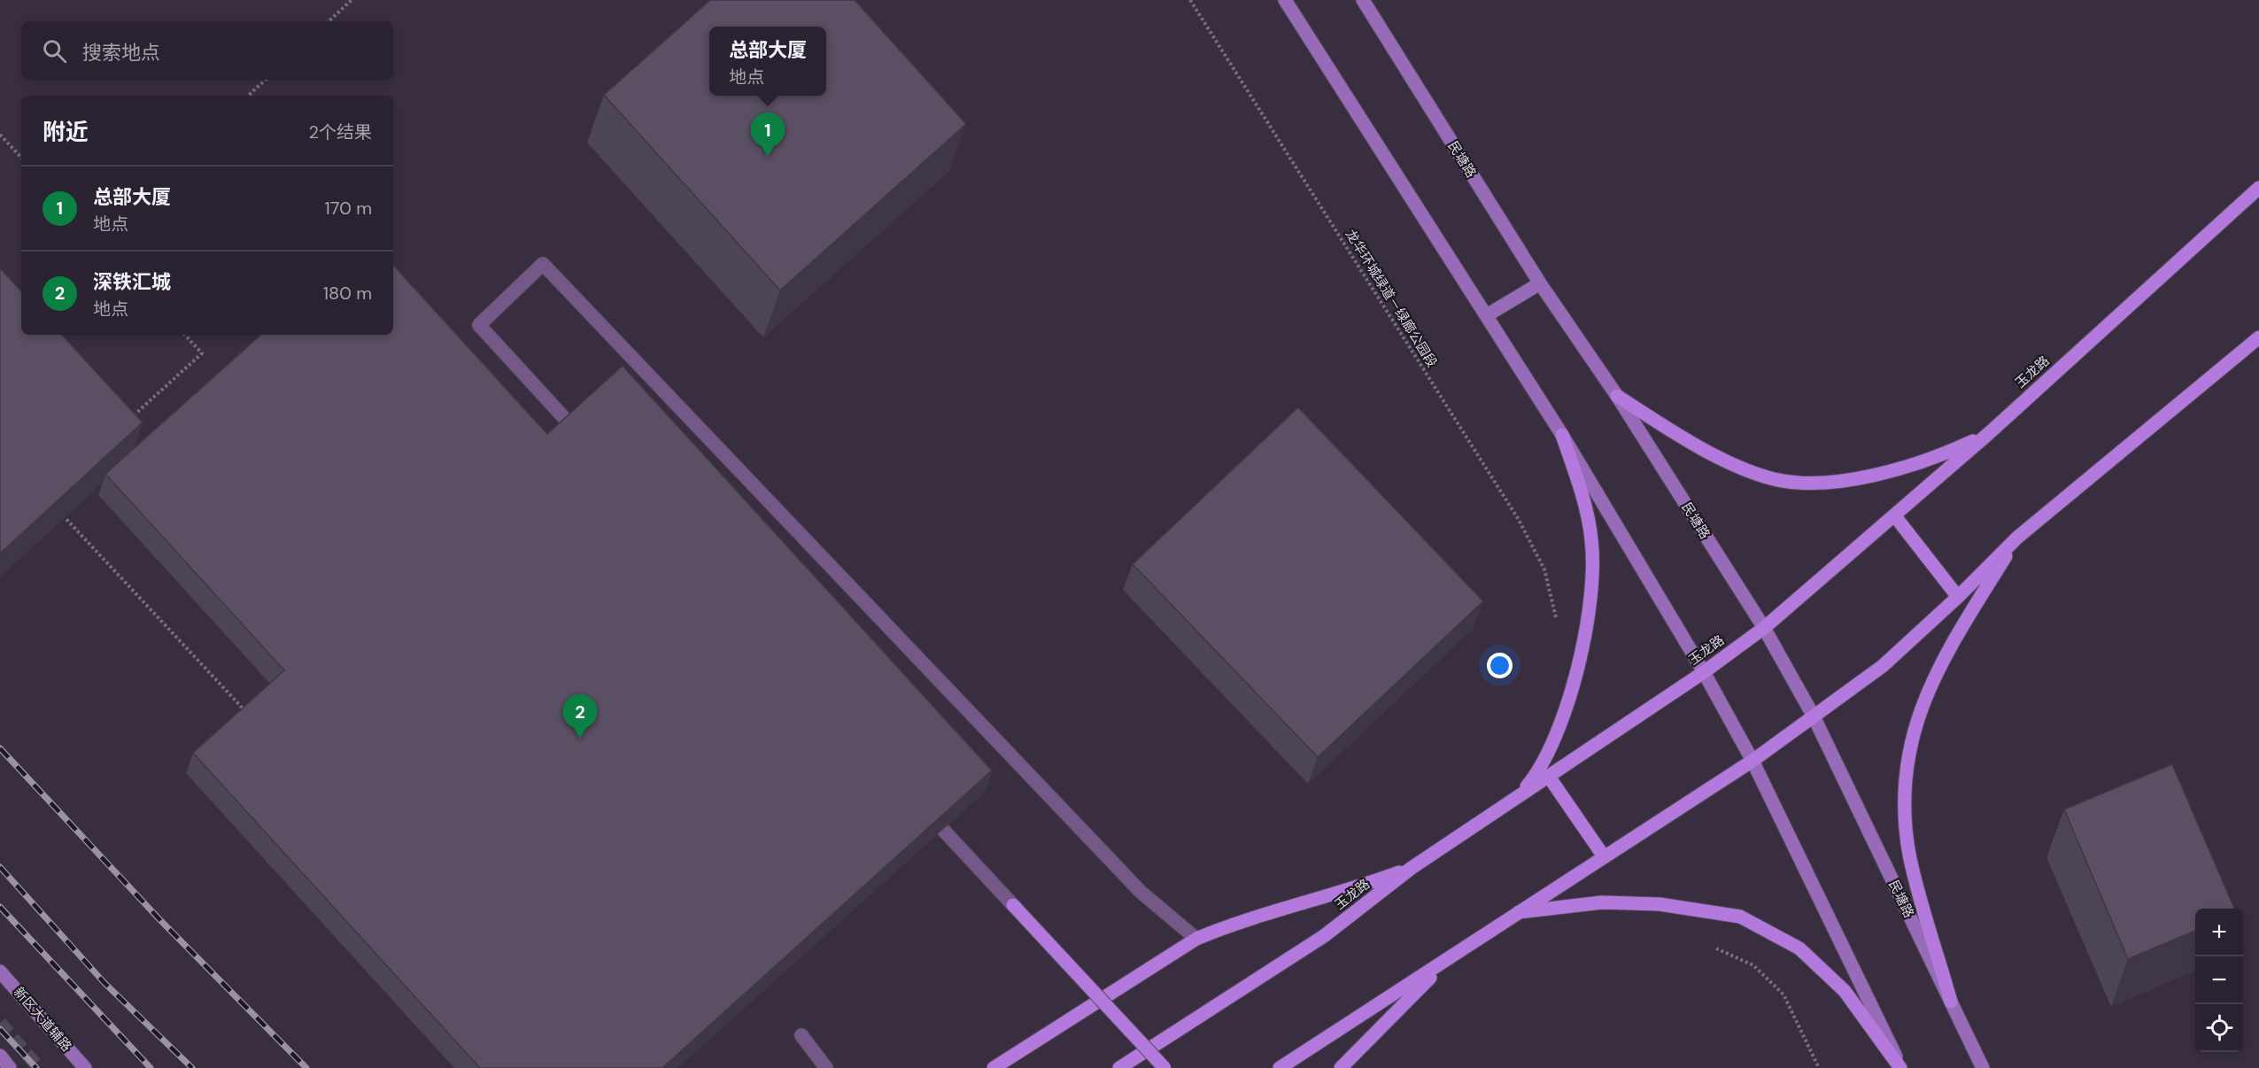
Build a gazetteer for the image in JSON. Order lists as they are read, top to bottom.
{
  "streets": {
    "main road": ["民塘路", "玉龙路", "新区大道辅路"],
    "path": ["龙华环城绿道－绿廊公园段"]
  },
  "crossings": [
    ["民塘路", "玉龙路"]
  ],
  "page": {
    "search": "搜索地点",
    "popup": ["总部大厦", "地点"],
    "heading": ["附近", "2个结果"],
    "pins": ["1", "2"],
    "list": [
      {
        "mark": "1",
        "name": "总部大厦",
        "note": "地点",
        "value": "170 m"
      },
      {
        "mark": "2",
        "name": "深铁汇城",
        "note": "地点",
        "value": "180 m"
      }
    ],
    "map_buttons": ["+", "−"]
  }
}
